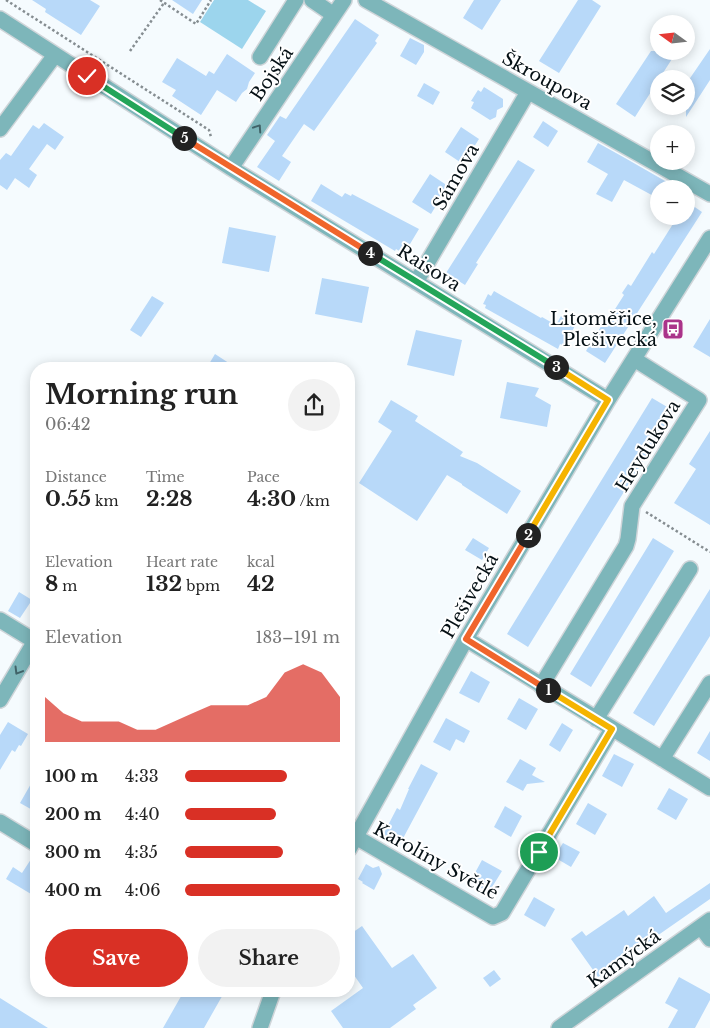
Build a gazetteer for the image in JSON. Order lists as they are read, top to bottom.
{
  "streets": {
    "street": [
      "Bojská",
      "Škroupova",
      "Sámova",
      "Raisova",
      "Heydukova",
      "Plešivecká",
      "Karolíny Světlé",
      "Kamýcká"
    ]
  },
  "crossings": [
    ["Bojská", "Raisova"],
    ["Škroupova", "Sámova"],
    ["Sámova", "Raisova"],
    ["Raisova", "Plešivecká"],
    ["Heydukova", "Plešivecká"]
  ],
  "places": {
    "bus stop": ["Litoměřice, Plešivecká"]
  },
  "north": "left",
  "page": {
    "map_buttons": ["+", "−"],
    "pins": [
      "5",
      "4",
      "3",
      "2",
      "1"
    ],
    "heading": ["Morning run", "06:42"],
    "stats": [
      ["Distance", "0.55 km"],
      ["Time", "2:28"],
      ["Pace", "4:30 /km"],
      ["Elevation", "8 m"],
      ["Heart rate", "132 bpm"],
      ["kcal", "42"]
    ],
    "chart": ["Elevation", "183–191 m"],
    "list": [
      {
        "name": "100 m",
        "note": "4:33"
      },
      {
        "name": "200 m",
        "note": "4:40"
      },
      {
        "name": "300 m",
        "note": "4:35"
      },
      {
        "name": "400 m",
        "note": "4:06"
      }
    ],
    "buttons": ["Save", "Share"]
  }
}
